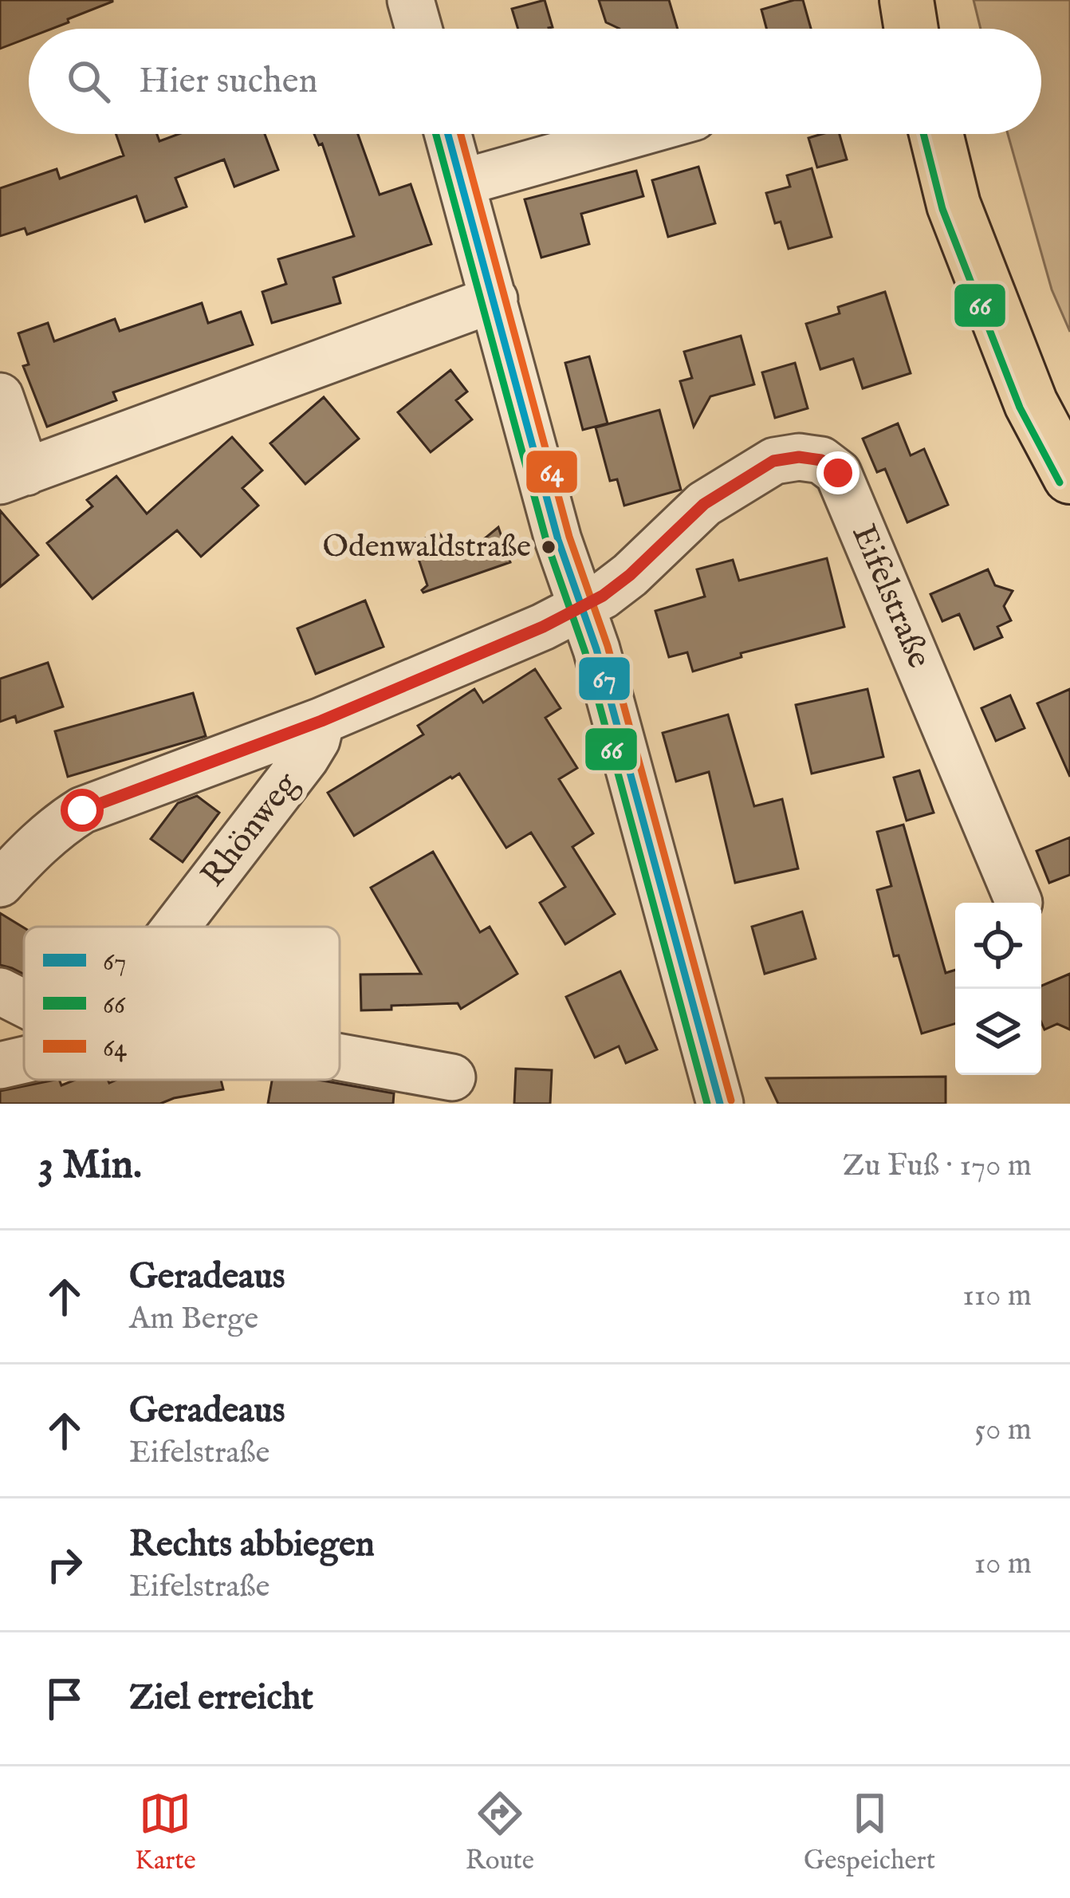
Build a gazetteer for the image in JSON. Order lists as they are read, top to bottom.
{
  "streets": {
    "street": ["Eifelstraße", "Rhönweg"]
  },
  "places": ["Odenwaldstraße"],
  "lines": ["transit line 67", "transit line 66", "transit line 64"],
  "legend": ["67", "66", "64"],
  "page": {
    "search": "Hier suchen",
    "heading": ["3 Min.", "Zu Fuß · 170 m"],
    "list": [
      ["Geradeaus", "Am Berge", "110 m"],
      ["Geradeaus", "Eifelstraße", "50 m"],
      ["Rechts abbiegen", "Eifelstraße", "10 m"],
      "Ziel erreicht"
    ],
    "nav": ["Karte", "Route", "Gespeichert"]
  }
}
